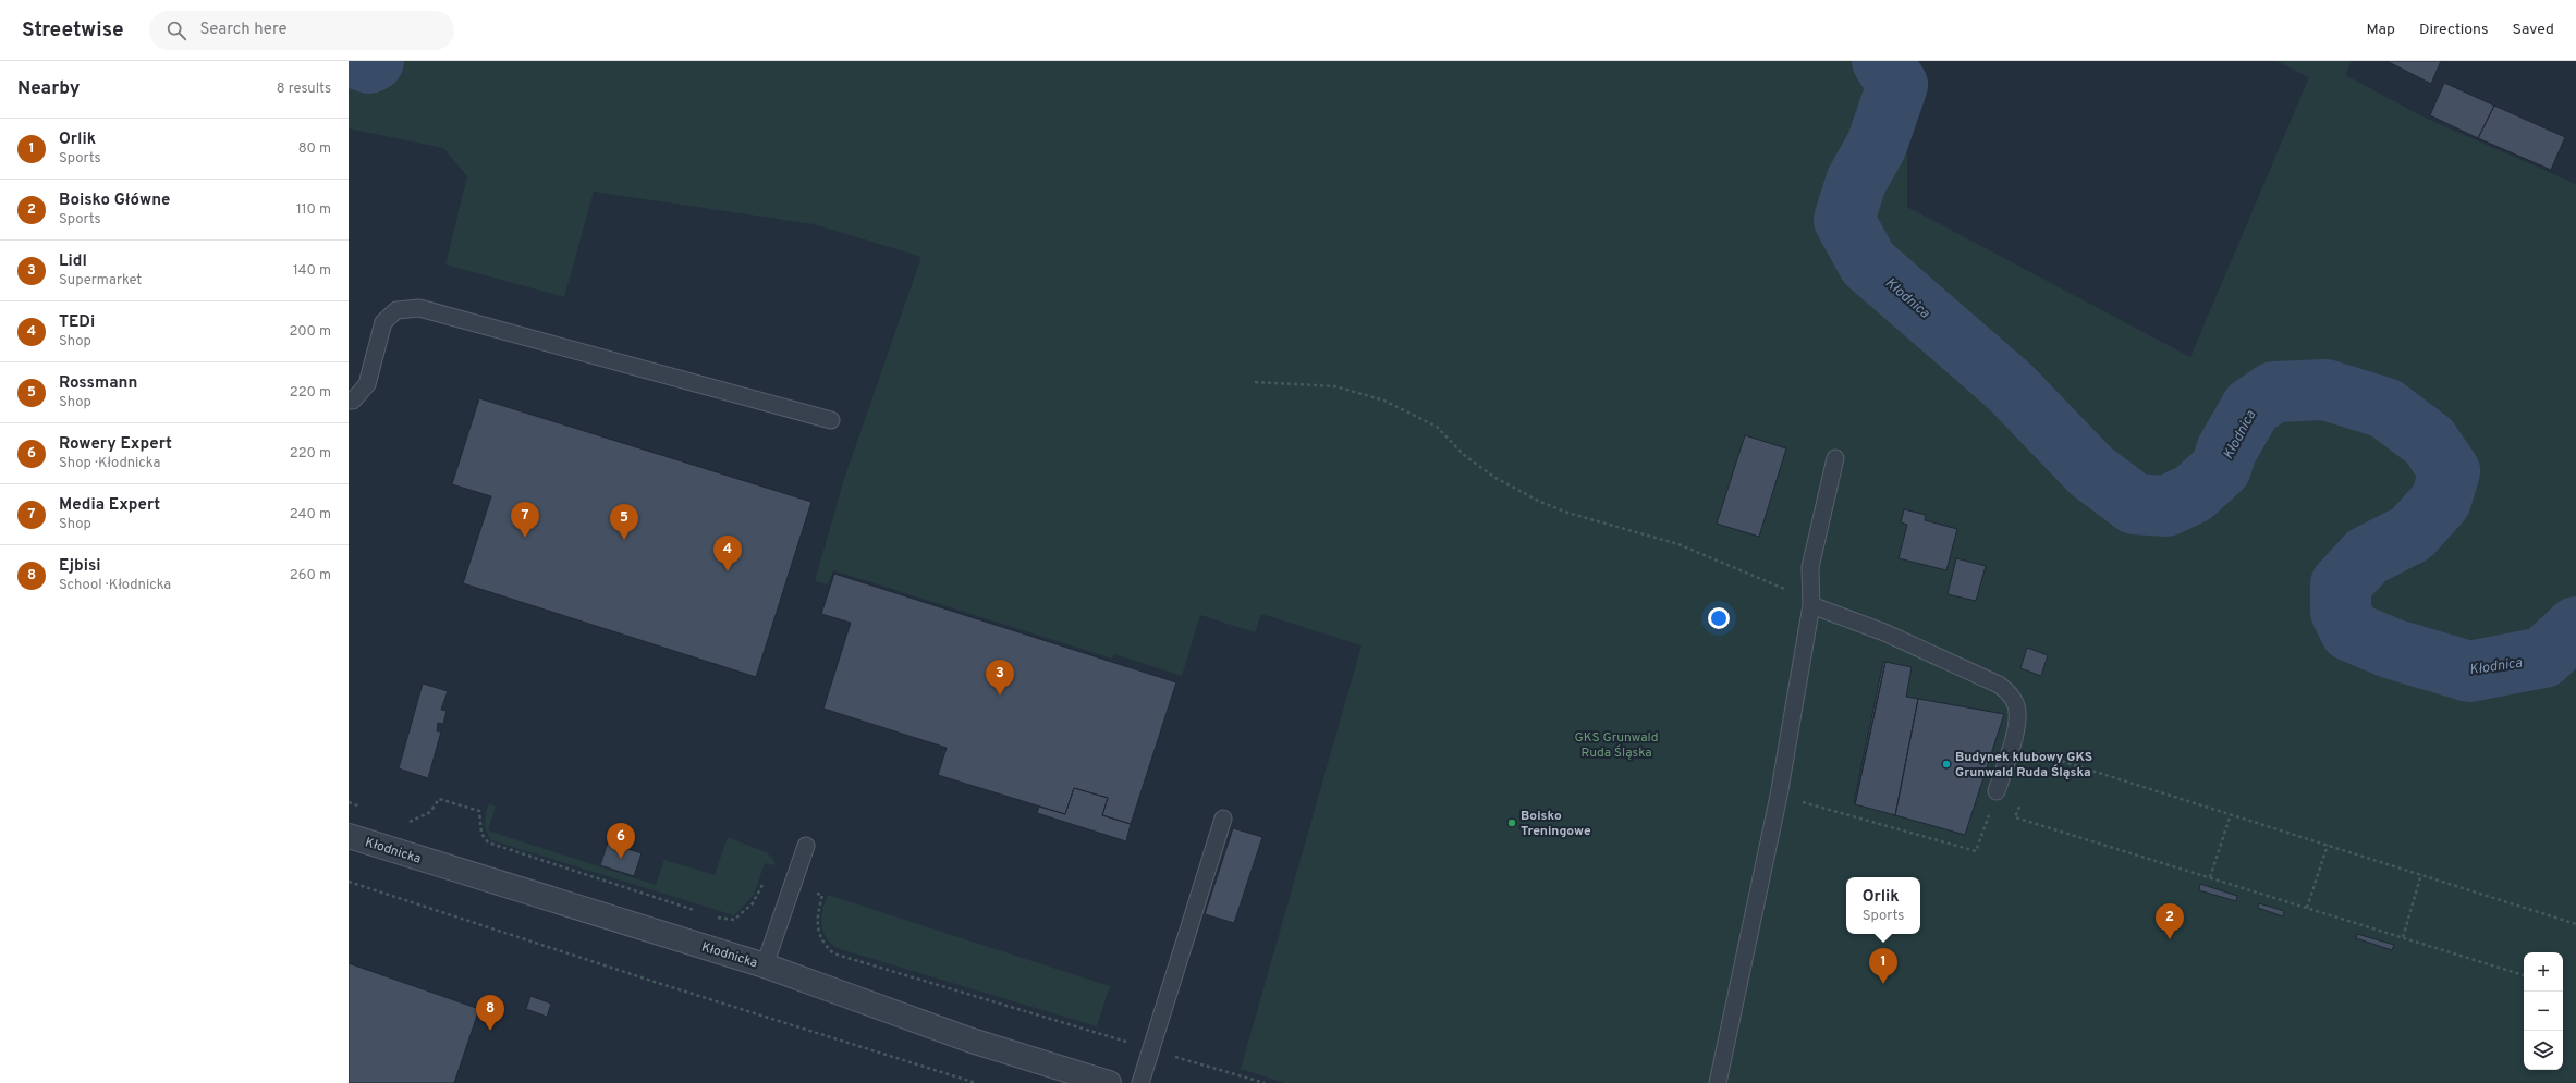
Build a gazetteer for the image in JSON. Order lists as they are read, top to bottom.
{
  "streets": {
    "street": ["Kłodnicka"]
  },
  "water": ["Kłodnica"],
  "parks": ["GKS Grunwald Ruda Śląska"],
  "places": ["Budynek klubowy GKS Grunwald Ruda Śląska", "Boisko Treningowe"],
  "page": {
    "header": "Streetwise",
    "search": "Search here",
    "nav": ["Map", "Directions", "Saved"],
    "heading": ["Nearby", "8 results"],
    "list": [
      {
        "mark": "1",
        "name": "Orlik",
        "note": "Sports",
        "value": "80 m"
      },
      {
        "mark": "2",
        "name": "Boisko Główne",
        "note": "Sports",
        "value": "110 m"
      },
      {
        "mark": "3",
        "name": "Lidl",
        "note": "Supermarket",
        "value": "140 m"
      },
      {
        "mark": "4",
        "name": "TEDi",
        "note": "Shop",
        "value": "200 m"
      },
      {
        "mark": "5",
        "name": "Rossmann",
        "note": "Shop",
        "value": "220 m"
      },
      {
        "mark": "6",
        "name": "Rowery Expert",
        "note": "Shop · Kłodnicka",
        "value": "220 m"
      },
      {
        "mark": "7",
        "name": "Media Expert",
        "note": "Shop",
        "value": "240 m"
      },
      {
        "mark": "8",
        "name": "Ejbisi",
        "note": "School · Kłodnicka",
        "value": "260 m"
      }
    ],
    "pins": [
      "7",
      "5",
      "4",
      "3",
      "6",
      "2",
      "1",
      "8"
    ],
    "popup": ["Orlik", "Sports"],
    "map_buttons": ["+", "−"]
  }
}
